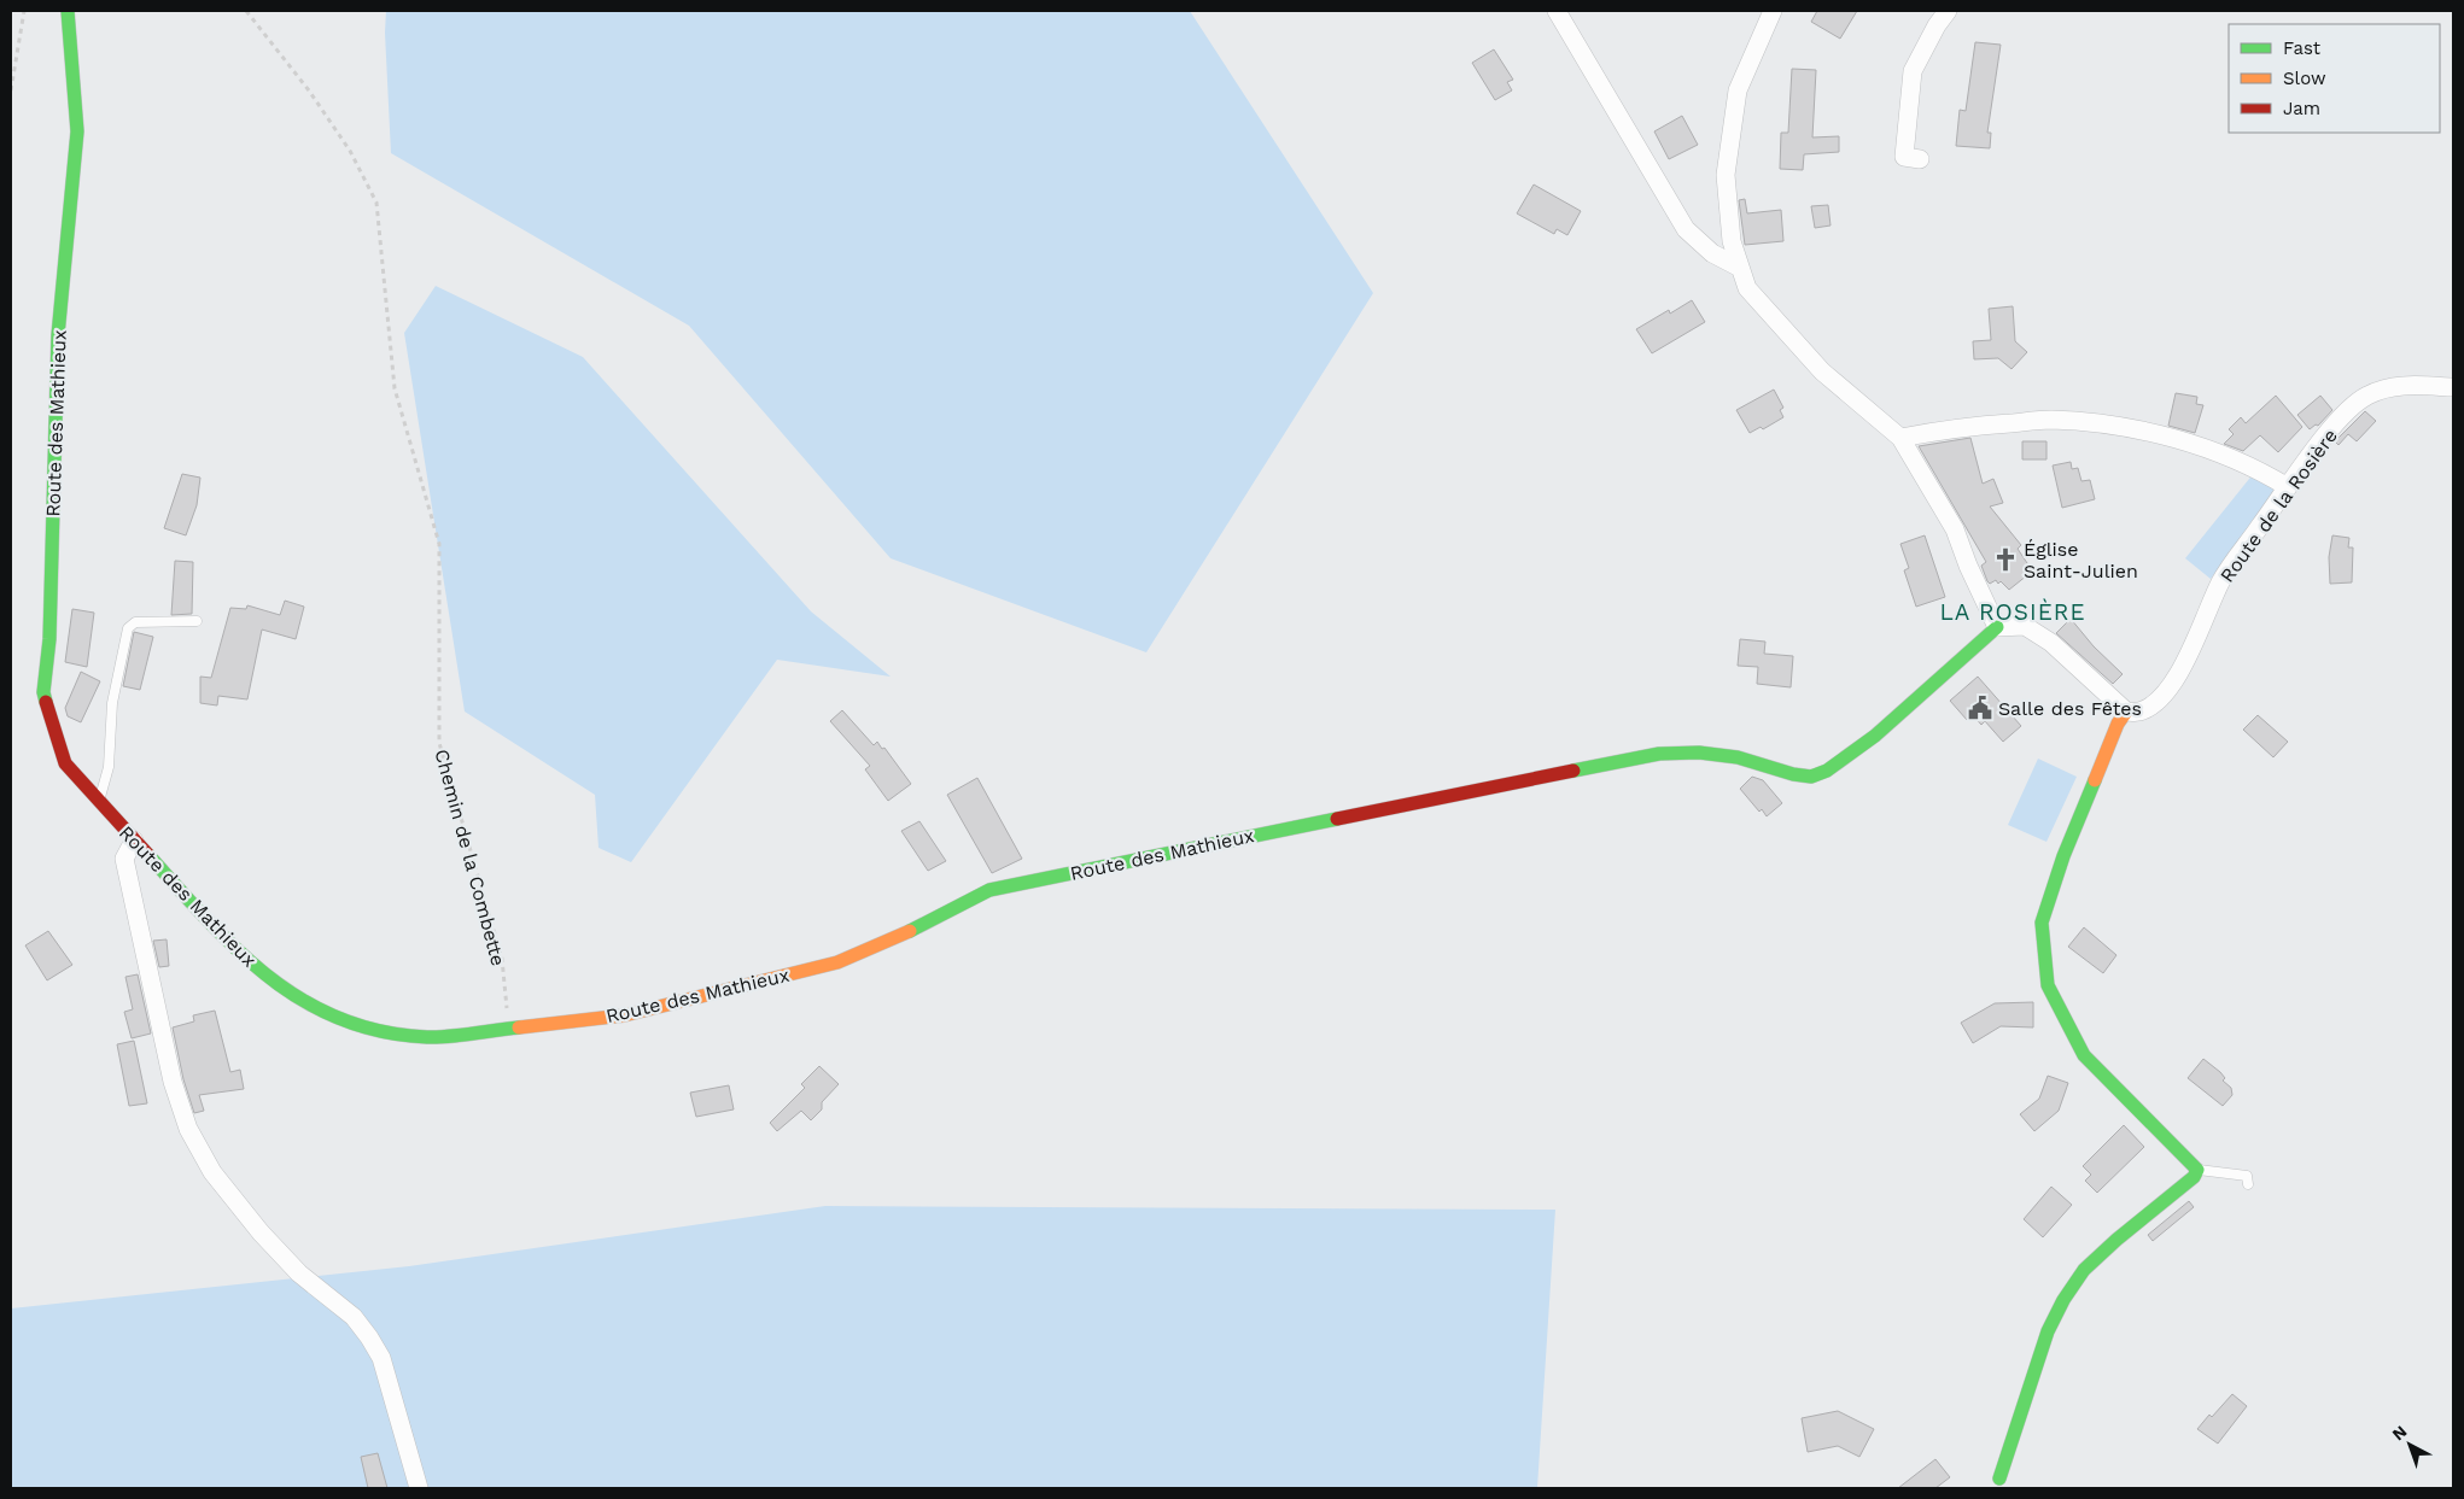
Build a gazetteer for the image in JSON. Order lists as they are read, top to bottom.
{
  "streets": {
    "street": ["Route des Mathieux", "Route de la Rosière"],
    "path": ["Chemin de la Combette"]
  },
  "crossings": [
    ["Route des Mathieux", "Chemin de la Combette"]
  ],
  "districts": ["LA ROSIÈRE"],
  "places": {
    "church": ["Église Saint-Julien"],
    "public building": ["Salle des Fêtes"]
  },
  "legend": ["Fast", "Slow", "Jam"],
  "north": "top left"
}
